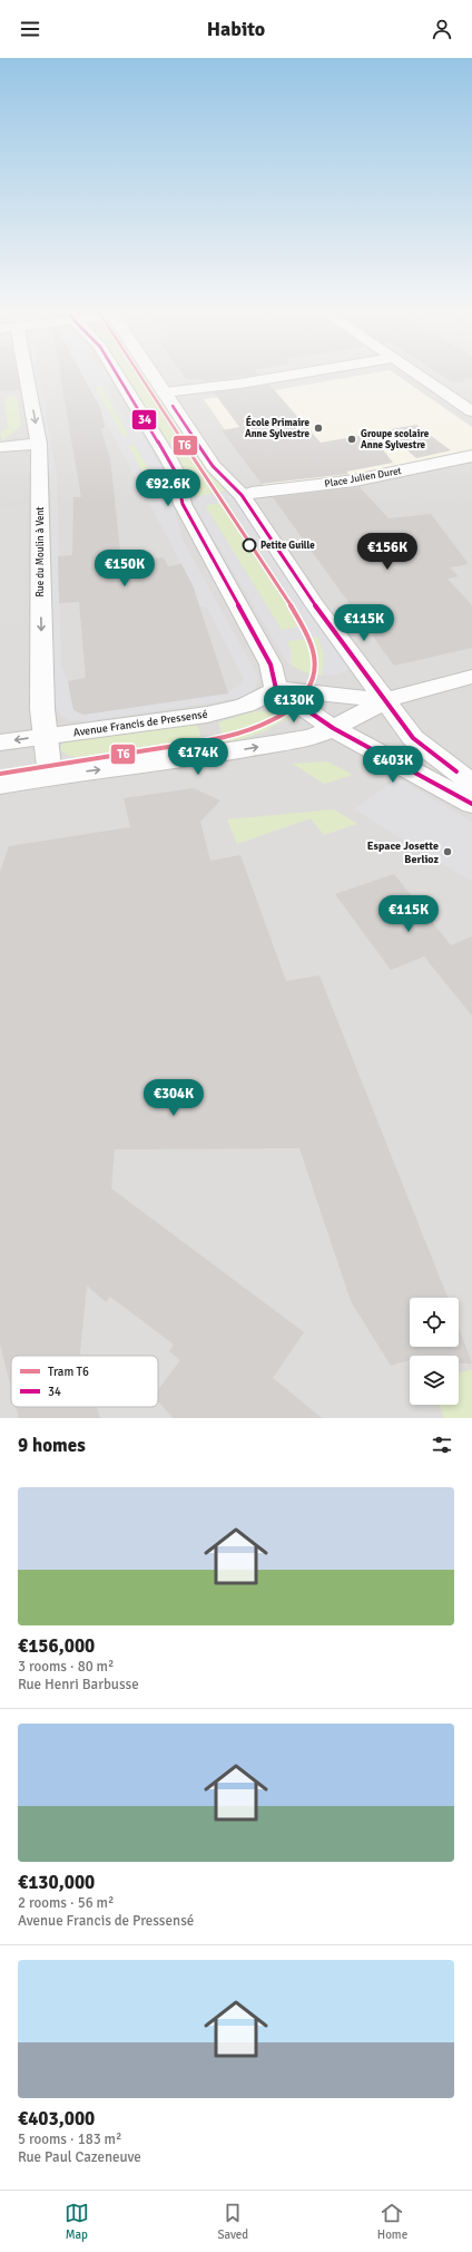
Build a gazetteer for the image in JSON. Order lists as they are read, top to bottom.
{
  "streets": {
    "street": ["Place Julien Duret", "Rue du Moulin à Vent", "Avenue Francis de Pressensé"]
  },
  "crossings": [
    ["Rue du Moulin à Vent", "Avenue Francis de Pressensé"]
  ],
  "places": [
    "École Primaire Anne Sylvestre",
    "Groupe scolaire Anne Sylvestre",
    "Petite Guille",
    "Espace Josette Berlioz"
  ],
  "lines": ["tram line T6", "transit line 34"],
  "legend": ["Tram T6", "34"],
  "page": {
    "header": "Habito",
    "price": [
      "€92.6K",
      "€156K",
      "€150K",
      "€115K",
      "€130K",
      "€174K",
      "€403K",
      "€115K",
      "€304K"
    ],
    "heading": "9 homes",
    "list": [
      {
        "name": "€156,000",
        "note": "3 rooms · 80 m² · Rue Henri Barbusse"
      },
      {
        "name": "€130,000",
        "note": "2 rooms · 56 m² · Avenue Francis de Pressensé"
      },
      {
        "name": "€403,000",
        "note": "5 rooms · 183 m² · Rue Paul Cazeneuve"
      }
    ],
    "tabs": ["Map", "Saved", "Home"]
  }
}
